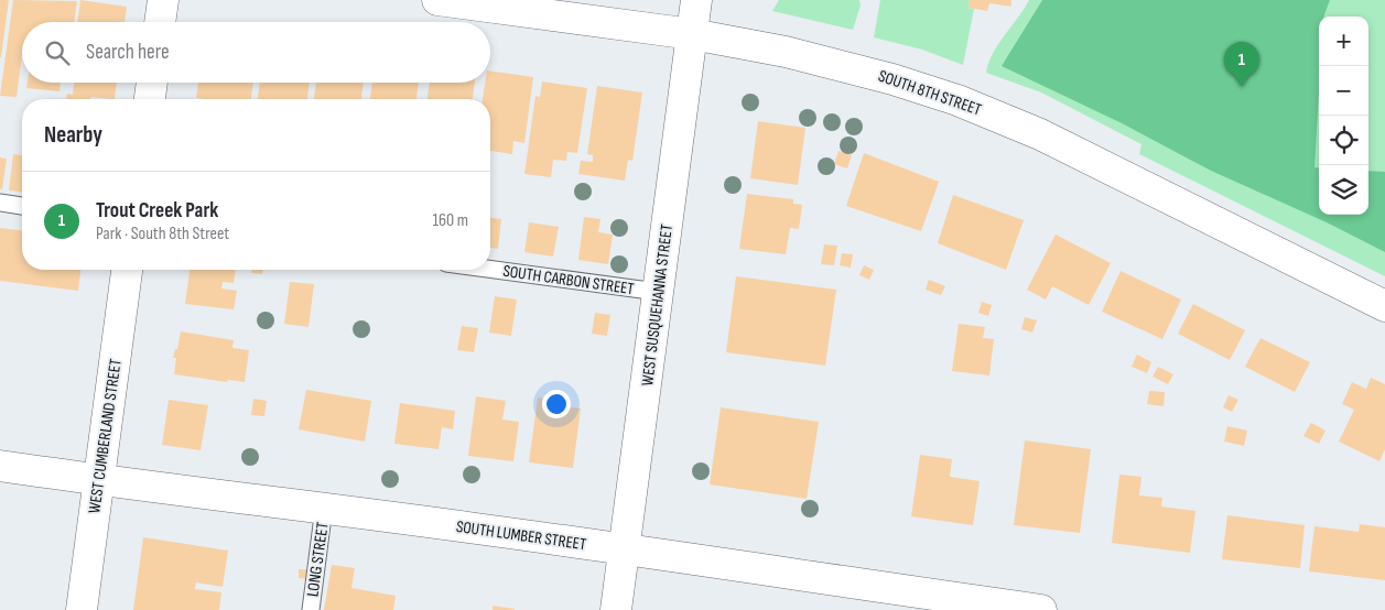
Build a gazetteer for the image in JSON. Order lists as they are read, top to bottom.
{
  "streets": {
    "street": [
      "SOUTH 8TH STREET",
      "WEST SUSQUEHANNA STREET",
      "WEST CUMBERLAND STREET",
      "SOUTH LUMBER STREET"
    ],
    "lane": ["SOUTH CARBON STREET", "LONG STREET"]
  },
  "crossings": [
    ["SOUTH 8TH STREET", "WEST SUSQUEHANNA STREET"],
    ["SOUTH CARBON STREET", "WEST SUSQUEHANNA STREET"],
    ["WEST SUSQUEHANNA STREET", "SOUTH LUMBER STREET"],
    ["WEST CUMBERLAND STREET", "SOUTH LUMBER STREET"],
    ["SOUTH LUMBER STREET", "LONG STREET"]
  ],
  "page": {
    "map_buttons": ["+", "−"],
    "search": "Search here",
    "pins": "1",
    "heading": "Nearby",
    "list": [
      {
        "mark": "1",
        "name": "Trout Creek Park",
        "note": "Park · South 8th Street",
        "value": "160 m"
      }
    ]
  }
}
